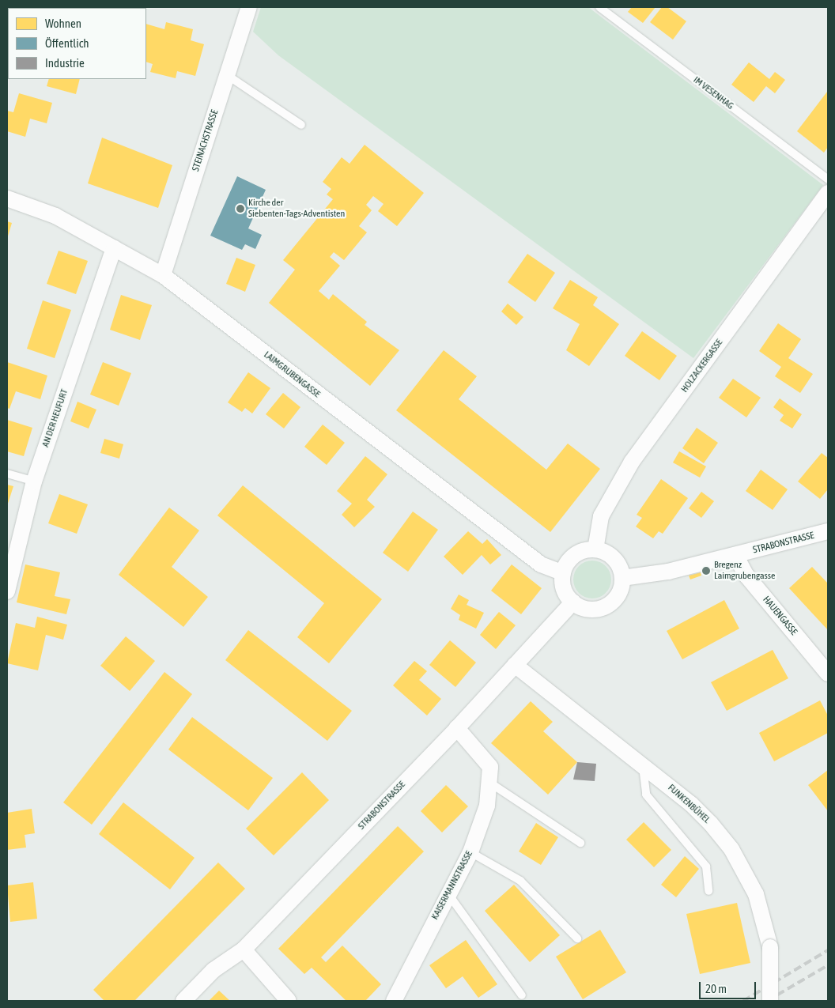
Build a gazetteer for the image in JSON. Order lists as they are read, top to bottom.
{
  "streets": {
    "street": [
      "STEINACHSTRASSE",
      "HOLZACKERGASSE",
      "LAIMGRUBENGASSE",
      "AN DER HEUFURT",
      "STRABONSTRASSE",
      "HAUENGASSE",
      "FUNKENBÜHEL",
      "KAISERMANNSTRASSE"
    ],
    "lane": ["IM VESENHAG"]
  },
  "crossings": [
    ["STEINACHSTRASSE", "LAIMGRUBENGASSE"],
    ["HOLZACKERGASSE", "LAIMGRUBENGASSE"],
    ["HOLZACKERGASSE", "STRABONSTRASSE"],
    ["LAIMGRUBENGASSE", "AN DER HEUFURT"],
    ["LAIMGRUBENGASSE", "STRABONSTRASSE"],
    ["STRABONSTRASSE", "HAUENGASSE"],
    ["STRABONSTRASSE", "FUNKENBÜHEL"],
    ["STRABONSTRASSE", "KAISERMANNSTRASSE"]
  ],
  "places": ["Kirche der Siebenten-Tags-Adventisten", "Bregenz Laimgrubengasse"],
  "legend": ["Wohnen", "Öffentlich", "Industrie"],
  "scale_bar": "20 m"
}
